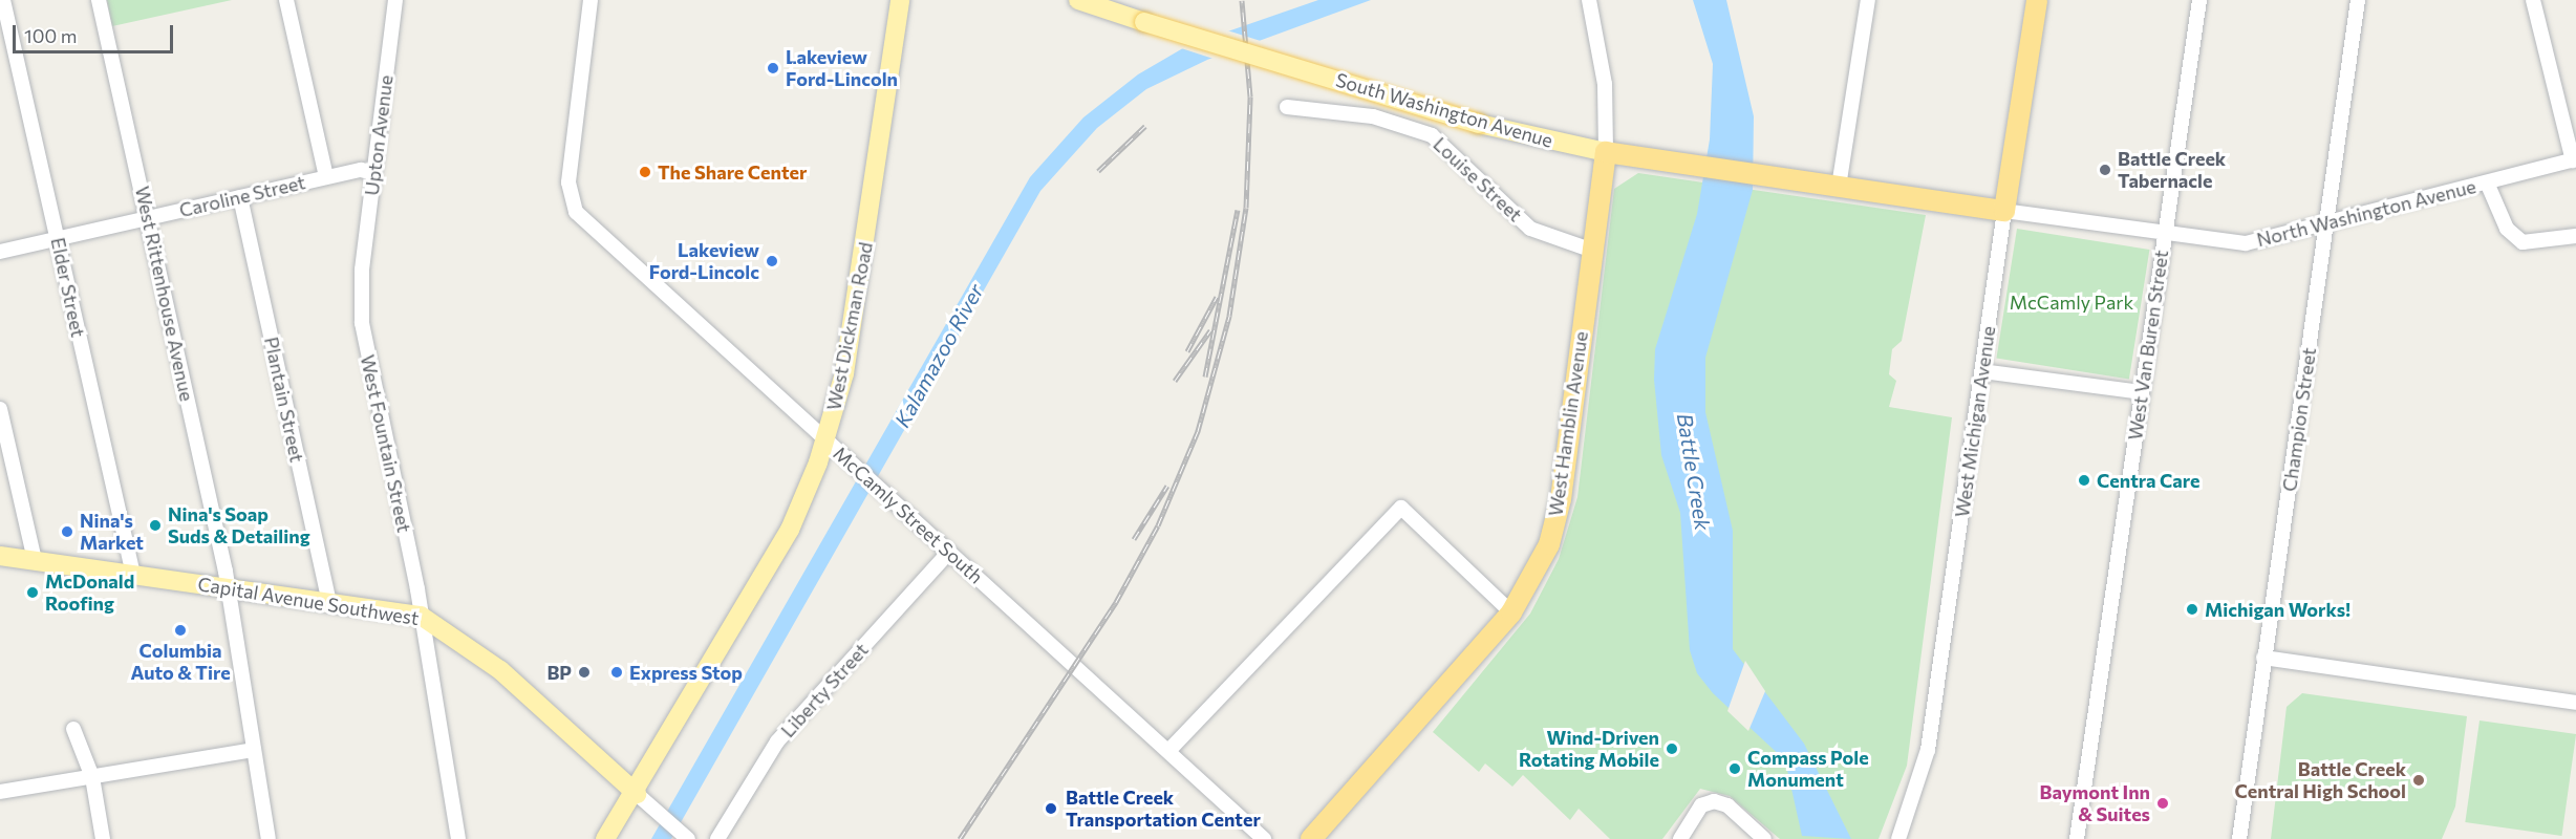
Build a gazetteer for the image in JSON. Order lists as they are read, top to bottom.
{
  "streets": {
    "highway": ["South Washington Avenue", "West Michigan Avenue", "West Hamblin Avenue"],
    "main road": ["West Dickman Road", "Capital Avenue Southwest"],
    "street": [
      "Upton Avenue",
      "Louise Street",
      "Caroline Street",
      "North Washington Avenue",
      "Elder Street",
      "West Rittenhouse Avenue",
      "West Van Buren Street",
      "Plantain Street",
      "Champion Street",
      "West Fountain Street",
      "McCamly Street South",
      "Liberty Street"
    ]
  },
  "crossings": [
    ["South Washington Avenue", "North Washington Avenue"],
    ["South Washington Avenue", "West Michigan Avenue"],
    ["South Washington Avenue", "West Hamblin Avenue"],
    ["Upton Avenue", "Caroline Street"],
    ["Upton Avenue", "West Fountain Street"],
    ["Louise Street", "West Hamblin Avenue"],
    ["Caroline Street", "Elder Street"],
    ["Caroline Street", "West Rittenhouse Avenue"],
    ["Caroline Street", "Plantain Street"],
    ["North Washington Avenue", "West Van Buren Street"],
    ["North Washington Avenue", "Champion Street"],
    ["North Washington Avenue", "West Michigan Avenue"],
    ["Elder Street", "Capital Avenue Southwest"],
    ["West Rittenhouse Avenue", "Capital Avenue Southwest"],
    ["West Dickman Road", "McCamly Street South"],
    ["West Dickman Road", "Capital Avenue Southwest"],
    ["Plantain Street", "Capital Avenue Southwest"],
    ["West Fountain Street", "Capital Avenue Southwest"],
    ["McCamly Street South", "Liberty Street"]
  ],
  "water": ["Kalamazoo River", "Battle Creek"],
  "parks": ["McCamly Park"],
  "places": [
    "Lakeview Ford-Lincoln",
    "Battle Creek Tabernacle",
    "The Share Center",
    "Lakeview Ford-Lincolc",
    "Centra Care",
    "Nina's Soap Suds & Detailing",
    "Nina's Market",
    "McDonald Roofing",
    "Michigan Works!",
    "Columbia Auto & Tire",
    "BP",
    "Express Stop",
    "Wind-Driven Rotating Mobile",
    "Compass Pole Monument",
    "Battle Creek Central High School",
    "Baymont Inn & Suites",
    "Battle Creek Transportation Center"
  ],
  "scale_bar": "100 m"
}
